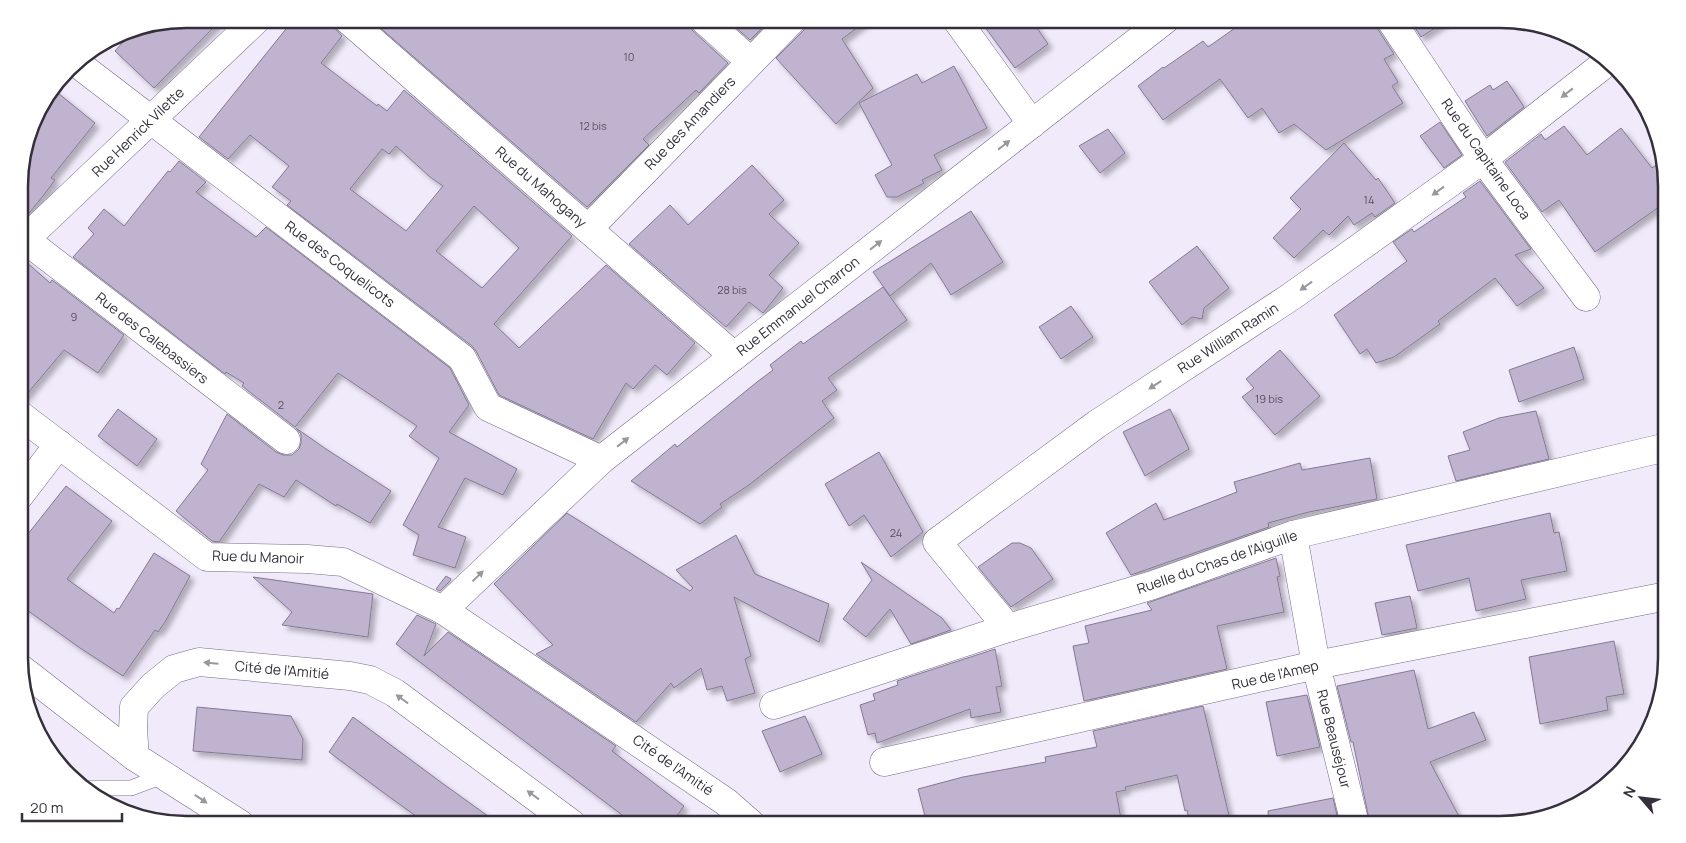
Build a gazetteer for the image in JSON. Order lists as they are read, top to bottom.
{
  "streets": {
    "street": [
      "Rue des Amandiers",
      "Rue Henrick Vilette",
      "Rue du Capitaine Loca",
      "Rue du Mahogany",
      "Rue des Coquelicots",
      "Rue Emmanuel Charron",
      "Rue des Calebassiers",
      "Rue William Ramin",
      "Rue du Manoir",
      "Ruelle du Chas de l'Aiguille",
      "Cité de l’Amitié",
      "Rue de l'Amep",
      "Rue Beauséjour"
    ]
  },
  "crossings": [
    ["Rue des Amandiers", "Rue du Mahogany"],
    ["Rue Henrick Vilette", "Rue des Coquelicots"],
    ["Rue du Capitaine Loca", "Rue William Ramin"],
    ["Rue du Mahogany", "Rue Emmanuel Charron"],
    ["Rue des Coquelicots", "Rue Emmanuel Charron"],
    ["Rue Emmanuel Charron", "Rue du Manoir"],
    ["Rue Emmanuel Charron", "Cité de l’Amitié"],
    ["Rue William Ramin", "Ruelle du Chas de l'Aiguille"],
    ["Rue du Manoir", "Cité de l’Amitié"],
    ["Ruelle du Chas de l'Aiguille", "Rue Beauséjour"],
    ["Rue de l'Amep", "Rue Beauséjour"]
  ],
  "one_way": ["Rue Emmanuel Charron", "Rue William Ramin"],
  "house_numbers": [
    "10",
    "12 bis",
    "14",
    "28 bis",
    "9",
    "19 bis",
    "2",
    "24"
  ],
  "scale_bar": "20 m",
  "north": "top left"
}
